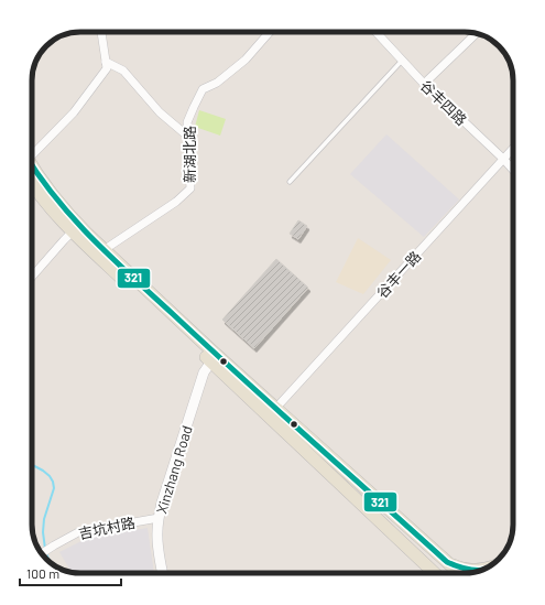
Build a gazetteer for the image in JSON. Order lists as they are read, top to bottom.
{
  "streets": {
    "street": [
      "谷丰四路",
      "新湖北路",
      "谷丰一路",
      "Xinzhang Road",
      "吉坑村路"
    ]
  },
  "crossings": [
    ["谷丰四路", "谷丰一路"],
    ["Xinzhang Road", "吉坑村路"]
  ],
  "lines": ["transit line 321"],
  "scale_bar": "100 m"
}
